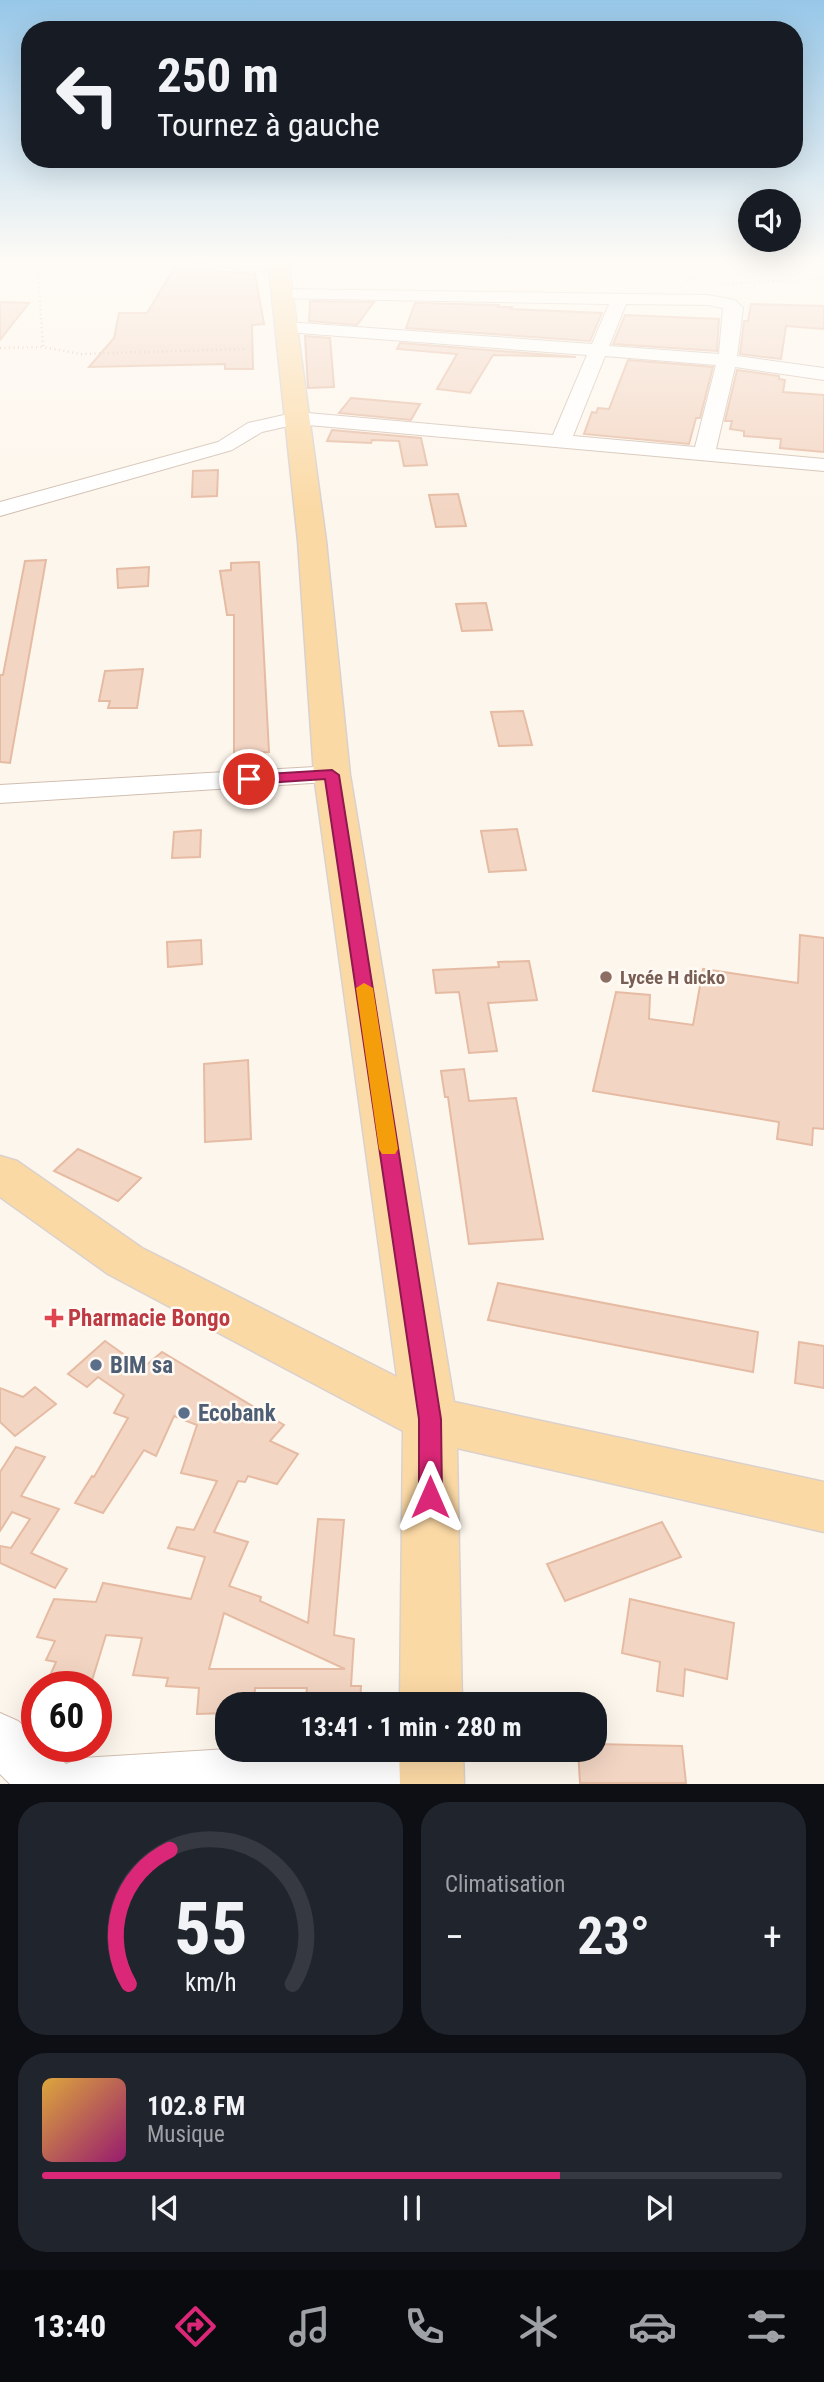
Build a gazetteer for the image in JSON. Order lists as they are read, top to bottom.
{
  "places": {
    "other": ["Lycée H dicko", "BIM sa", "Ecobank"],
    "health": ["Pharmacie Bongo"]
  },
  "page": {
    "turn": ["250 m", "Tournez à gauche"],
    "limit": "60",
    "trip": "13:41 · 1 min · 280 m",
    "tile": "Climatisation",
    "heat": ["−", "23°", "+"],
    "song": ["102.8 FM", "Musique"],
    "tabs": "13:40",
    "gauge": ["55", "km/h"]
  }
}
